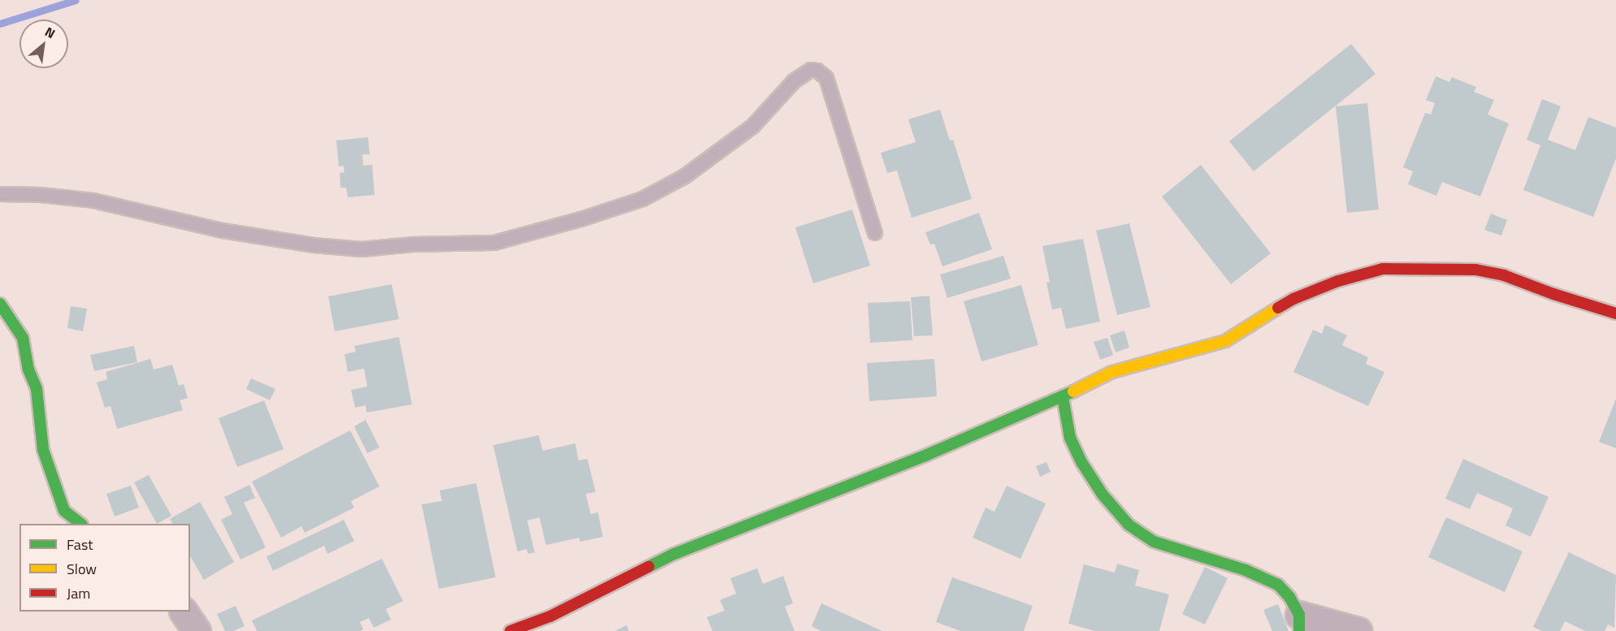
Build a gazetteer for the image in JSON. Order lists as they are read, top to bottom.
{
  "legend": ["Fast", "Slow", "Jam"],
  "north": "top right"
}
